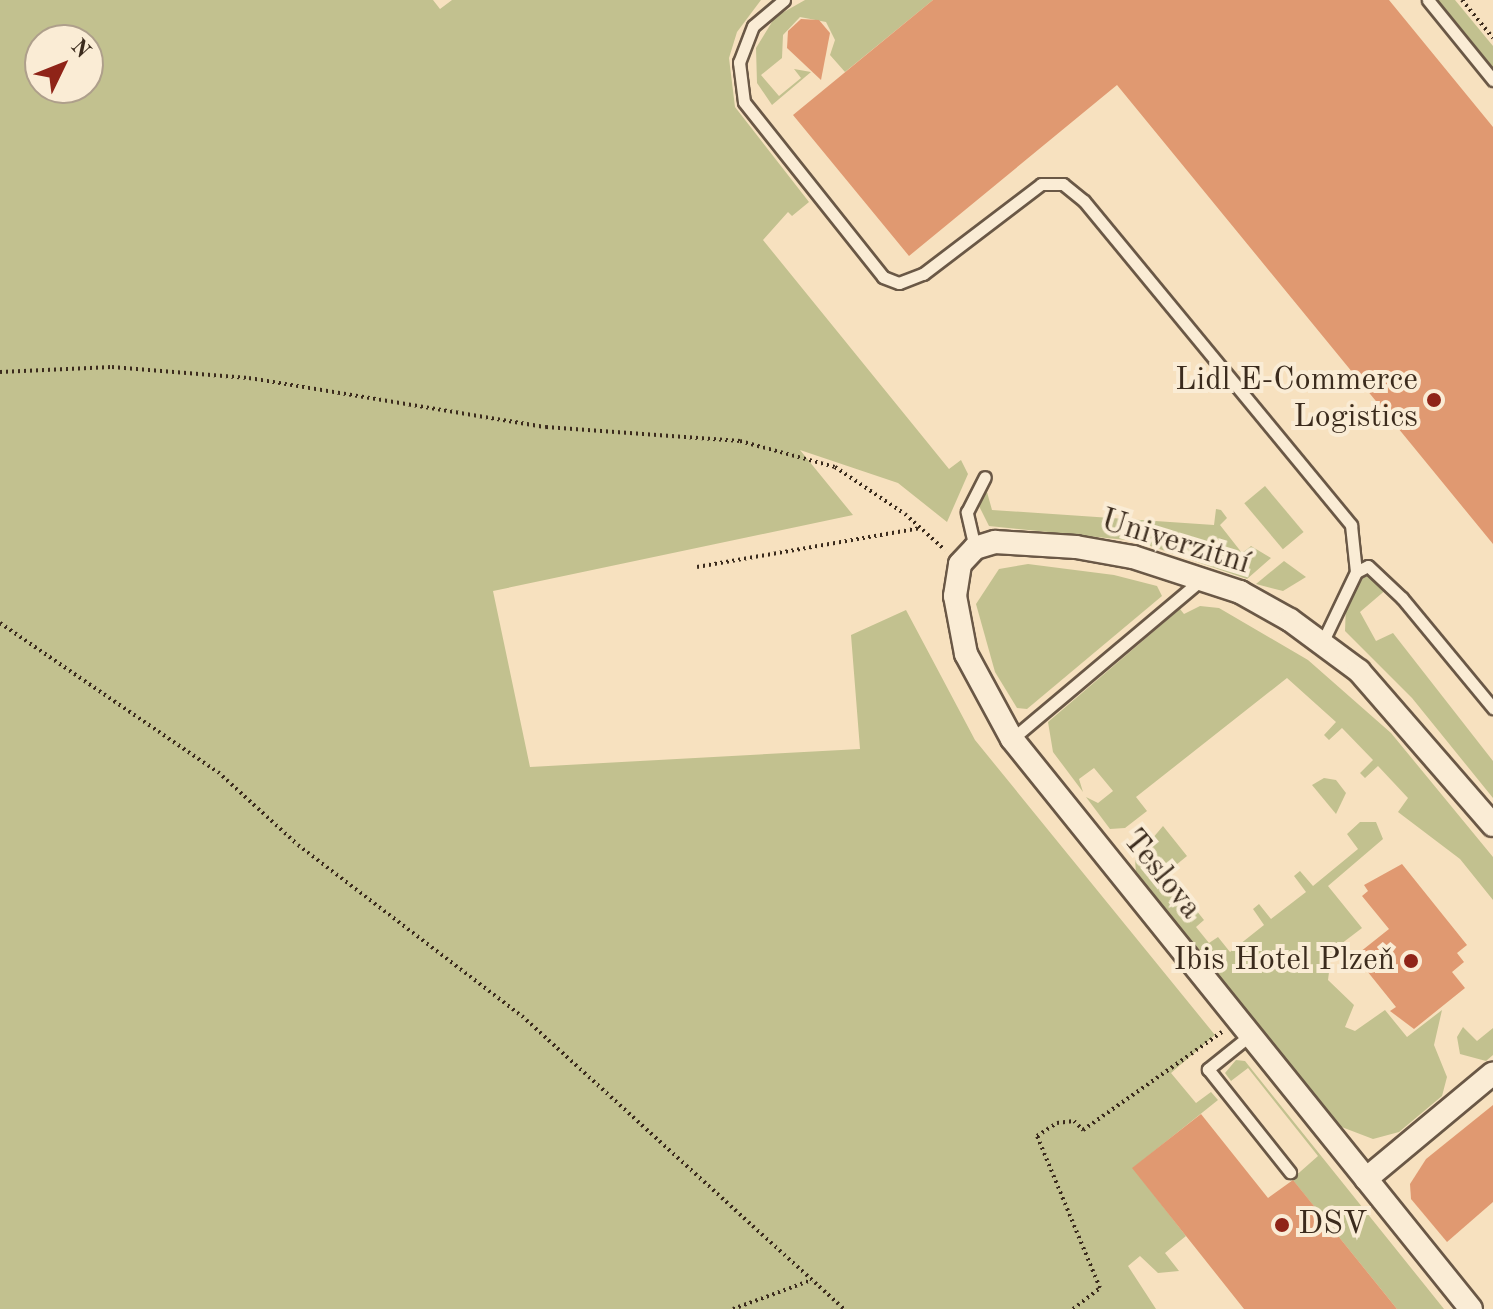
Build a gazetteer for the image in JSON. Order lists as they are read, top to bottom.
{
  "streets": {
    "street": ["Univerzitní", "Teslova"]
  },
  "crossings": [
    ["Univerzitní", "Teslova"]
  ],
  "places": ["Lidl E-Commerce Logistics", "Ibis Hotel Plzeň", "DSV"],
  "north": "top right"
}
